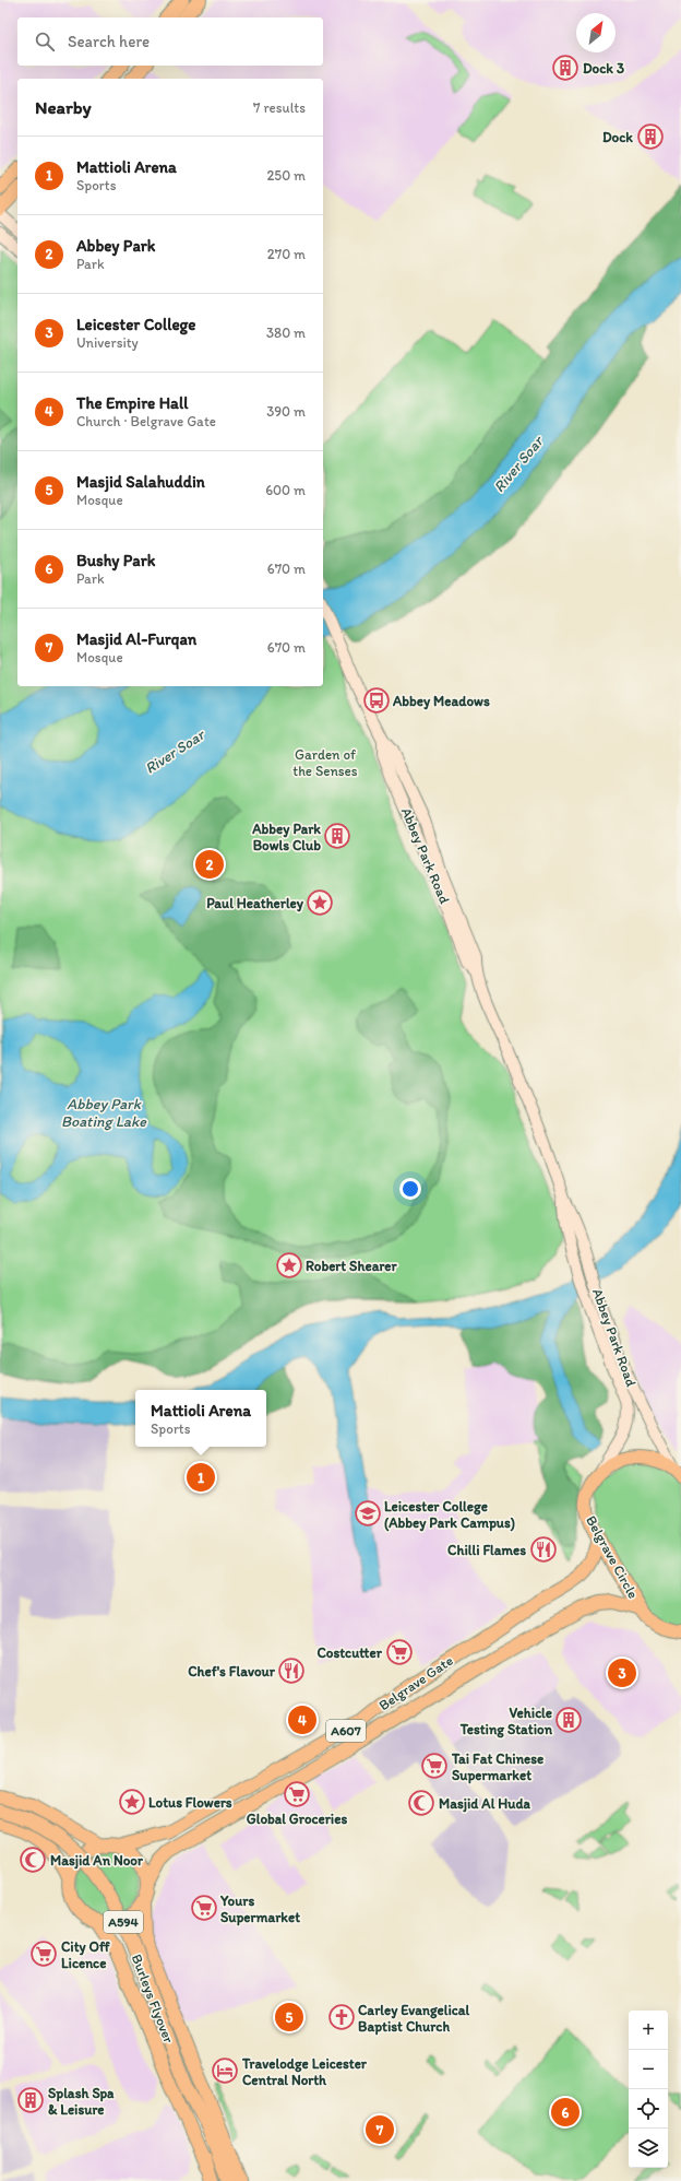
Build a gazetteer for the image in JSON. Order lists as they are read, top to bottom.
{
  "streets": {
    "main road": [
      "Abbey Park Road",
      "Belgrave Circle",
      "Belgrave Gate",
      "A607",
      "A594",
      "Burleys Flyover"
    ]
  },
  "crossings": [
    ["Abbey Park Road", "Belgrave Circle"],
    ["Belgrave Circle", "Belgrave Gate"],
    ["Belgrave Gate", "A594"],
    ["A594", "Burleys Flyover"]
  ],
  "water": ["River Soar", "Abbey Park Boating Lake"],
  "parks": ["Garden of the Senses"],
  "places": {
    "building": [
      "Dock 3",
      "Dock",
      "Abbey Park Bowls Club",
      "Vehicle Testing Station",
      "Splash Spa & Leisure"
    ],
    "bus stop": ["Abbey Meadows"],
    "place": ["Paul Heatherley", "Robert Shearer", "Lotus Flowers"],
    "school or university": ["Leicester College (Abbey Park Campus)"],
    "restaurant": ["Chilli Flames", "Chef's Flavour"],
    "supermarket": [
      "Costcutter",
      "Tai Fat Chinese Supermarket",
      "Global Groceries",
      "Yours Supermarket",
      "City Off Licence"
    ],
    "mosque": ["Masjid Al Huda", "Masjid An Noor"],
    "church": ["Carley Evangelical Baptist Church"],
    "hotel": ["Travelodge Leicester Central North"]
  },
  "north": "top right",
  "page": {
    "search": "Search here",
    "heading": ["Nearby", "7 results"],
    "list": [
      {
        "mark": "1",
        "name": "Mattioli Arena",
        "note": "Sports",
        "value": "250 m"
      },
      {
        "mark": "2",
        "name": "Abbey Park",
        "note": "Park",
        "value": "270 m"
      },
      {
        "mark": "3",
        "name": "Leicester College",
        "note": "University",
        "value": "380 m"
      },
      {
        "mark": "4",
        "name": "The Empire Hall",
        "note": "Church · Belgrave Gate",
        "value": "390 m"
      },
      {
        "mark": "5",
        "name": "Masjid Salahuddin",
        "note": "Mosque",
        "value": "600 m"
      },
      {
        "mark": "6",
        "name": "Bushy Park",
        "note": "Park",
        "value": "670 m"
      },
      {
        "mark": "7",
        "name": "Masjid Al-Furqan",
        "note": "Mosque",
        "value": "670 m"
      }
    ],
    "pins": [
      "2",
      "1",
      "3",
      "4",
      "5",
      "6",
      "7"
    ],
    "popup": ["Mattioli Arena", "Sports"],
    "map_buttons": ["+", "−"]
  }
}
